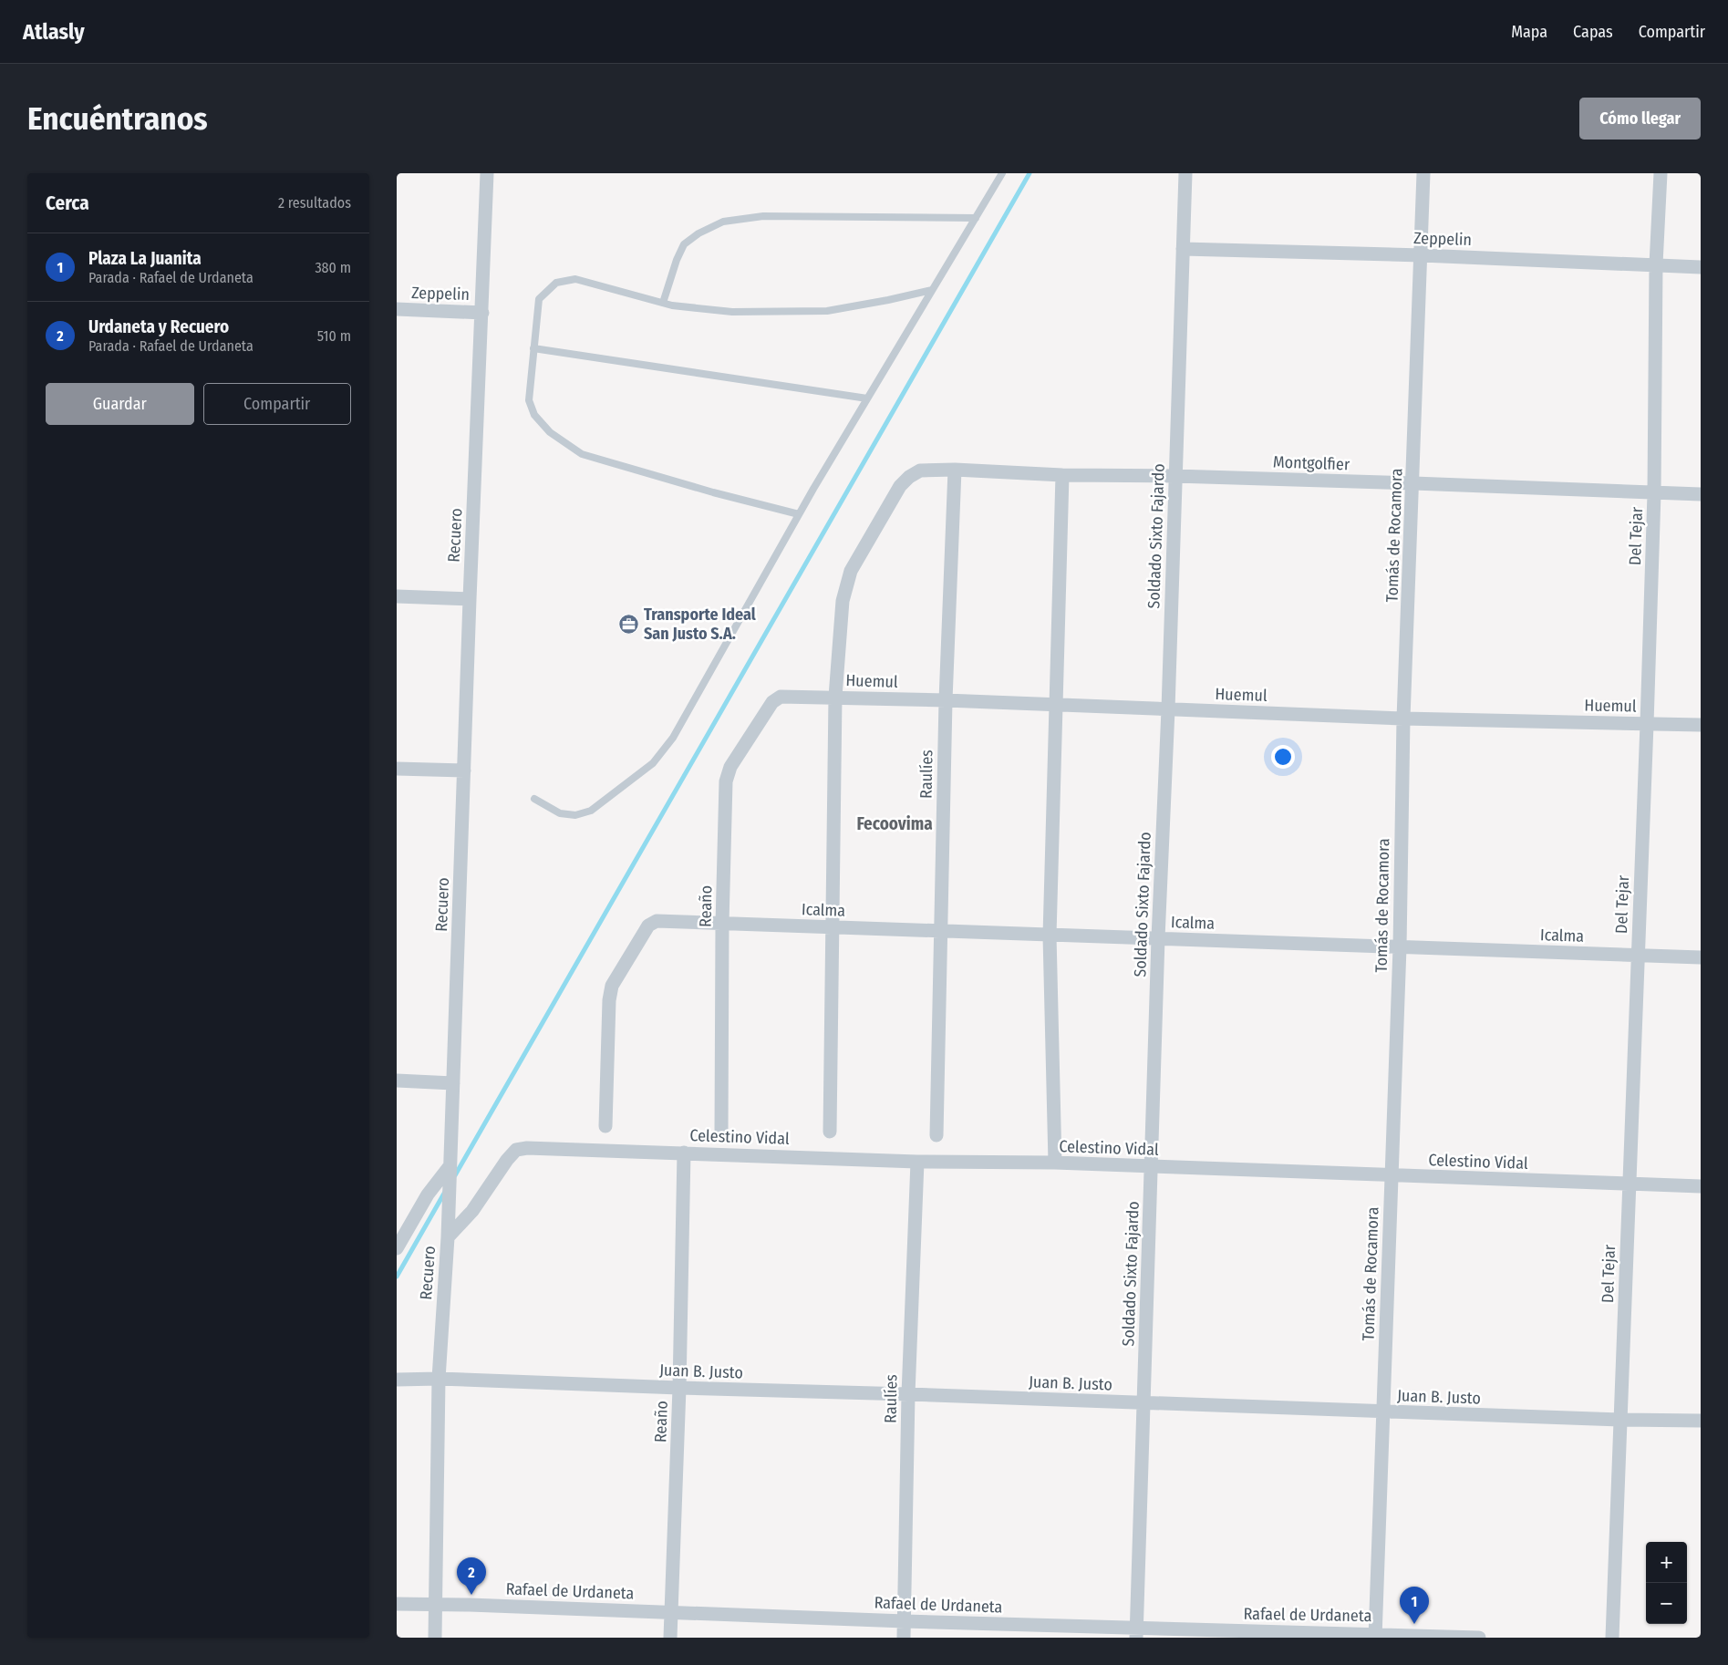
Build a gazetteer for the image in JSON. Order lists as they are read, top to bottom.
{
  "streets": {
    "street": [
      "Zeppelin",
      "Montgolfier",
      "Recuero",
      "Tomás de Rocamora",
      "Soldado Sixto Fajardo",
      "Del Tejar",
      "Huemul",
      "Raulíes",
      "Reaño",
      "Icalma",
      "Celestino Vidal",
      "Juan B. Justo",
      "Rafael de Urdaneta"
    ]
  },
  "crossings": [
    ["Zeppelin", "Recuero"],
    ["Zeppelin", "Tomás de Rocamora"],
    ["Zeppelin", "Soldado Sixto Fajardo"],
    ["Zeppelin", "Del Tejar"],
    ["Montgolfier", "Tomás de Rocamora"],
    ["Montgolfier", "Soldado Sixto Fajardo"],
    ["Montgolfier", "Del Tejar"],
    ["Montgolfier", "Huemul"],
    ["Montgolfier", "Raulíes"],
    ["Recuero", "Celestino Vidal"],
    ["Recuero", "Juan B. Justo"],
    ["Recuero", "Rafael de Urdaneta"],
    ["Tomás de Rocamora", "Huemul"],
    ["Tomás de Rocamora", "Icalma"],
    ["Tomás de Rocamora", "Celestino Vidal"],
    ["Tomás de Rocamora", "Juan B. Justo"],
    ["Tomás de Rocamora", "Rafael de Urdaneta"],
    ["Soldado Sixto Fajardo", "Huemul"],
    ["Soldado Sixto Fajardo", "Icalma"],
    ["Soldado Sixto Fajardo", "Celestino Vidal"],
    ["Soldado Sixto Fajardo", "Juan B. Justo"],
    ["Soldado Sixto Fajardo", "Rafael de Urdaneta"],
    ["Del Tejar", "Huemul"],
    ["Del Tejar", "Icalma"],
    ["Del Tejar", "Celestino Vidal"],
    ["Del Tejar", "Juan B. Justo"],
    ["Huemul", "Raulíes"],
    ["Huemul", "Reaño"],
    ["Raulíes", "Icalma"],
    ["Raulíes", "Celestino Vidal"],
    ["Raulíes", "Juan B. Justo"],
    ["Raulíes", "Rafael de Urdaneta"],
    ["Reaño", "Icalma"],
    ["Reaño", "Celestino Vidal"],
    ["Reaño", "Juan B. Justo"],
    ["Reaño", "Rafael de Urdaneta"]
  ],
  "districts": ["Fecoovima"],
  "places": {
    "office": ["Transporte Ideal San Justo S.A."]
  },
  "page": {
    "header": "Atlasly",
    "nav": ["Mapa", "Capas", "Compartir"],
    "buttons": [
      "Cómo llegar",
      ["Guardar", "Compartir"]
    ],
    "title": "Encuéntranos",
    "heading": ["Cerca", "2 resultados"],
    "list": [
      {
        "mark": "1",
        "name": "Plaza La Juanita",
        "note": "Parada · Rafael de Urdaneta",
        "value": "380 m"
      },
      {
        "mark": "2",
        "name": "Urdaneta y Recuero",
        "note": "Parada · Rafael de Urdaneta",
        "value": "510 m"
      }
    ],
    "map_buttons": ["+", "−"],
    "pins": ["2", "1"]
  }
}
